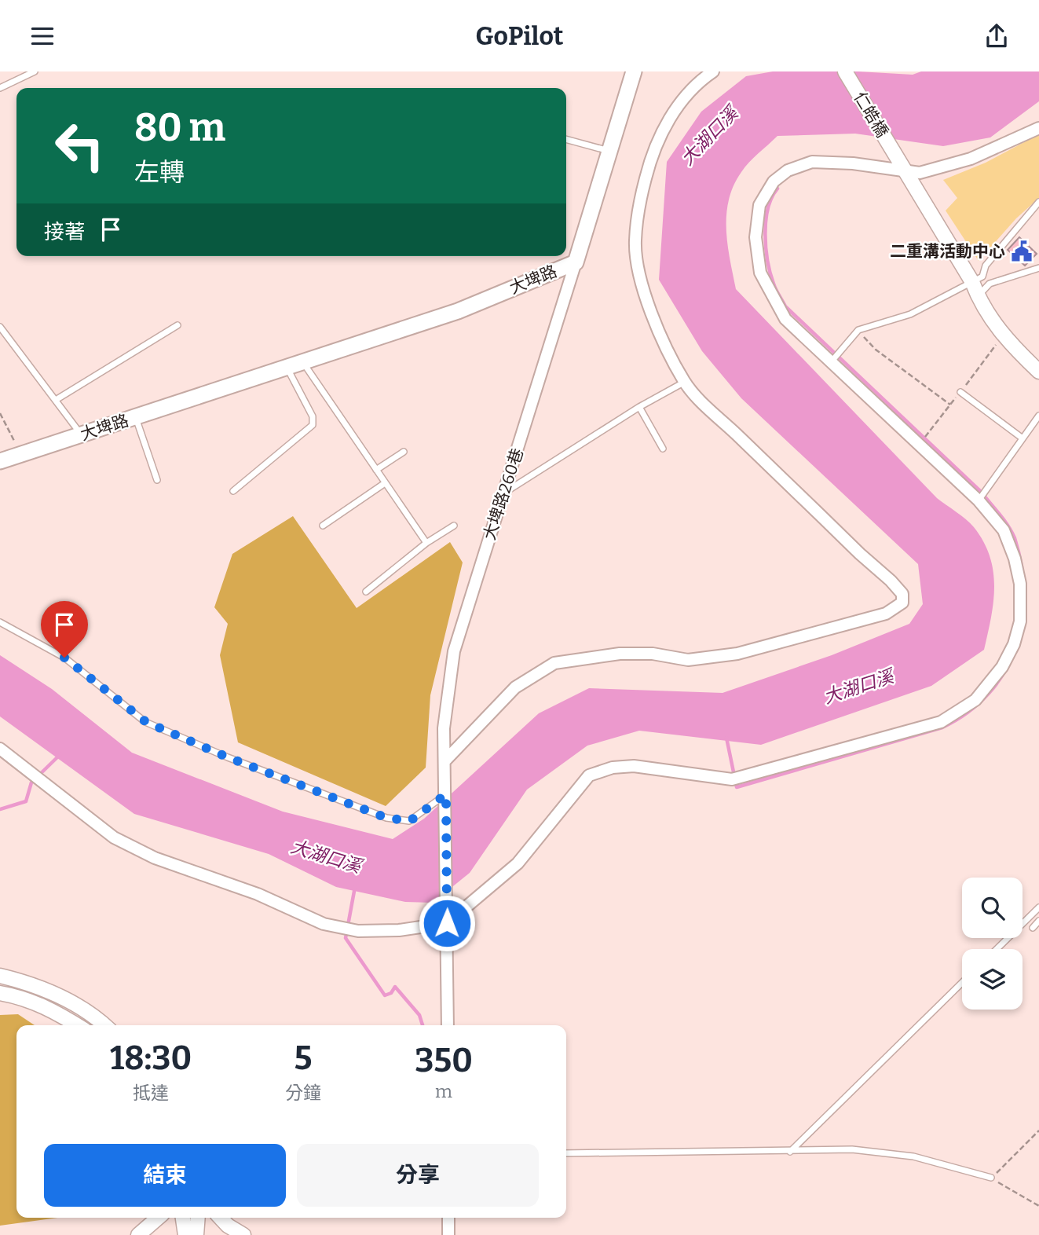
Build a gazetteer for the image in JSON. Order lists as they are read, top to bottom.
{
  "streets": {
    "main road": ["大埤路"],
    "street": ["仁皓橋", "大埤路260巷"]
  },
  "crossings": [
    ["大埤路", "大埤路260巷"]
  ],
  "water": ["大湖口溪"],
  "places": {
    "public building": ["二重溝活動中心"]
  },
  "page": {
    "header": "GoPilot",
    "turn": ["80 m", "左轉"],
    "then": "接著",
    "eta": [
      "18:30",
      "抵達",
      "5",
      "分鐘",
      "350",
      "m"
    ],
    "buttons": ["結束", "分享"]
  }
}
